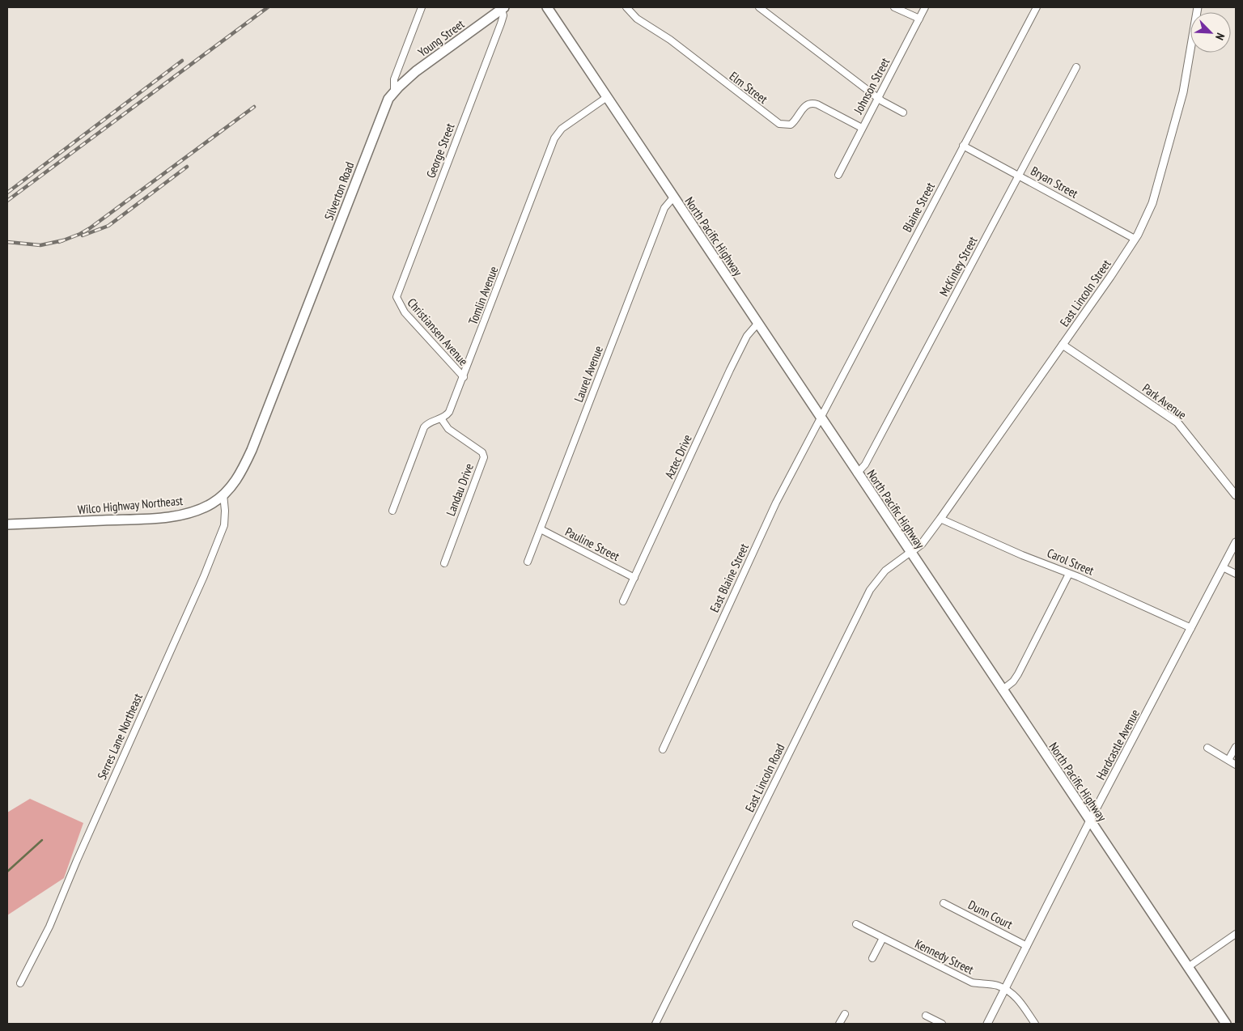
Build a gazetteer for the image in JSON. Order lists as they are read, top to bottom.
{
  "streets": {
    "main road": [
      "Young Street",
      "Silverton Road",
      "North Pacific Highway",
      "Wilco Highway Northeast"
    ],
    "street": [
      "Johnson Street",
      "Elm Street",
      "George Street",
      "Bryan Street",
      "Blaine Street",
      "McKinley Street",
      "East Lincoln Street",
      "Tomlin Avenue",
      "Christiansen Avenue",
      "Laurel Avenue",
      "Park Avenue",
      "Aztec Drive",
      "Landau Drive",
      "Pauline Street",
      "Carol Street",
      "East Blaine Street",
      "Serres Lane Northeast",
      "Hardcastle Avenue",
      "East Lincoln Road",
      "Dunn Court",
      "Kennedy Street"
    ]
  },
  "crossings": [
    ["Young Street", "George Street"],
    ["Young Street", "Silverton Road"],
    ["Johnson Street", "Elm Street"],
    ["George Street", "Christiansen Avenue"],
    ["Bryan Street", "Blaine Street"],
    ["Bryan Street", "McKinley Street"],
    ["Bryan Street", "East Lincoln Street"],
    ["Silverton Road", "Wilco Highway Northeast"],
    ["Blaine Street", "North Pacific Highway"],
    ["Blaine Street", "East Blaine Street"],
    ["North Pacific Highway", "McKinley Street"],
    ["North Pacific Highway", "East Lincoln Street"],
    ["North Pacific Highway", "Tomlin Avenue"],
    ["North Pacific Highway", "Laurel Avenue"],
    ["North Pacific Highway", "Aztec Drive"],
    ["North Pacific Highway", "East Blaine Street"],
    ["North Pacific Highway", "Hardcastle Avenue"],
    ["North Pacific Highway", "East Lincoln Road"],
    ["East Lincoln Street", "Park Avenue"],
    ["East Lincoln Street", "Carol Street"],
    ["East Lincoln Street", "East Lincoln Road"],
    ["Tomlin Avenue", "Christiansen Avenue"],
    ["Tomlin Avenue", "Landau Drive"],
    ["Laurel Avenue", "Pauline Street"],
    ["Aztec Drive", "Pauline Street"],
    ["Wilco Highway Northeast", "Serres Lane Northeast"],
    ["Carol Street", "Hardcastle Avenue"],
    ["Hardcastle Avenue", "Dunn Court"],
    ["Hardcastle Avenue", "Kennedy Street"]
  ],
  "north": "bottom right"
}
